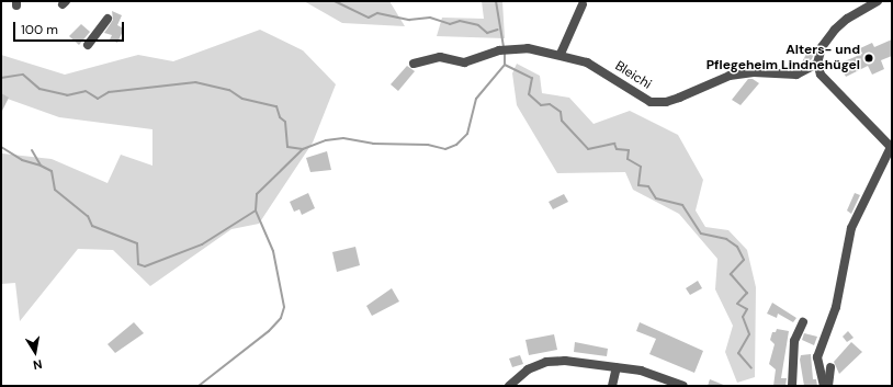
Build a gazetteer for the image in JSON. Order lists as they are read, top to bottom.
{
  "streets": {
    "street": ["Bleichi"]
  },
  "places": ["Alters- und Pflegeheim Lindnehügel"],
  "scale_bar": "100 m",
  "north": "bottom"
}
